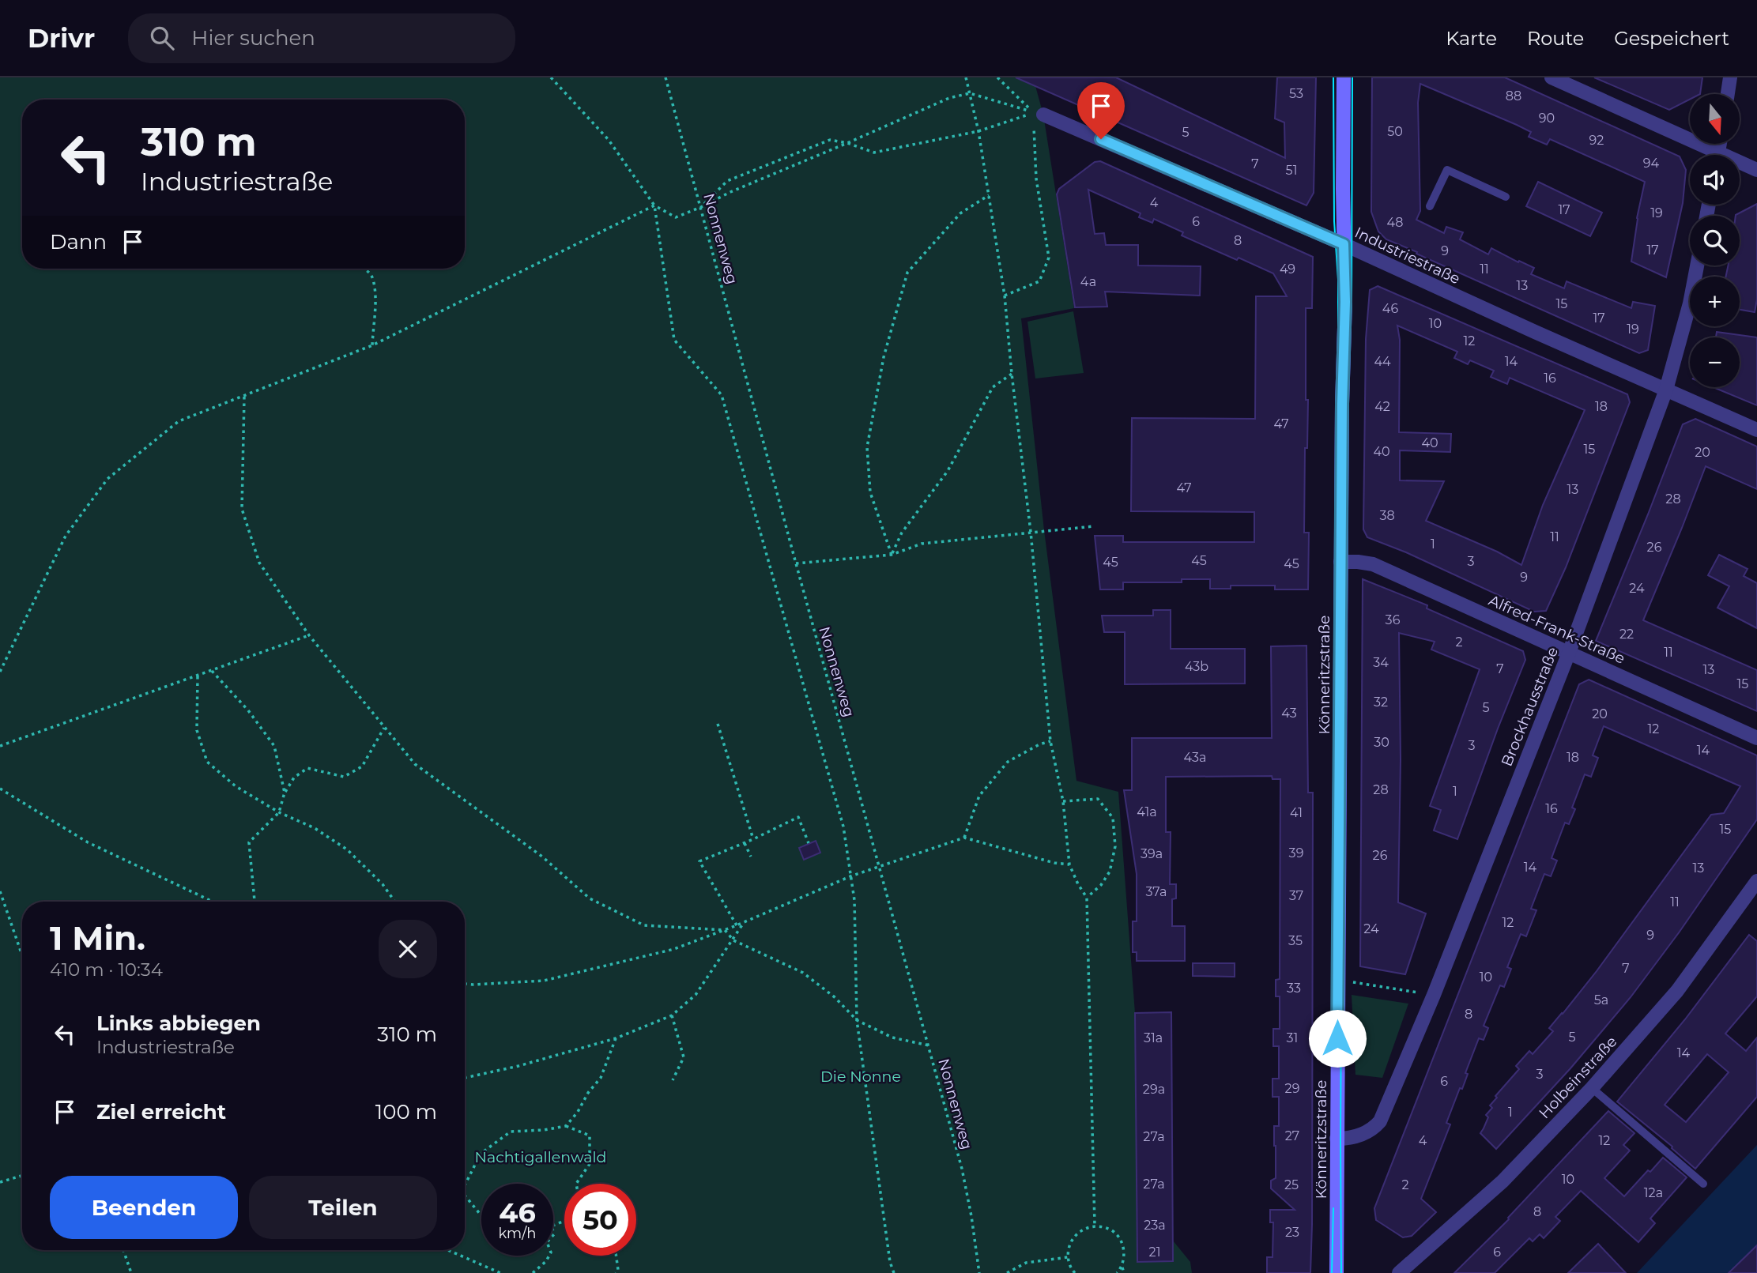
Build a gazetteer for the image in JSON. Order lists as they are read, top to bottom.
{
  "streets": {
    "main road": ["Könneritzstraße"],
    "street": [
      "Industriestraße",
      "Alfred-Frank-Straße",
      "Brockhausstraße",
      "Holbeinstraße"
    ],
    "path": ["Nonnenweg"]
  },
  "crossings": [
    ["Industriestraße", "Könneritzstraße"],
    ["Industriestraße", "Brockhausstraße"],
    ["Alfred-Frank-Straße", "Könneritzstraße"],
    ["Alfred-Frank-Straße", "Brockhausstraße"],
    ["Könneritzstraße", "Brockhausstraße"]
  ],
  "parks": ["Die Nonne", "Nachtigallenwald"],
  "house_numbers": [
    "53",
    "88",
    "90",
    "50",
    "5",
    "92",
    "94",
    "7",
    "51",
    "4",
    "17",
    "19",
    "6",
    "48",
    "8",
    "17",
    "9",
    "49",
    "11",
    "4a",
    "13",
    "15",
    "46",
    "17",
    "10",
    "19",
    "12",
    "44",
    "14",
    "16",
    "42",
    "18",
    "47",
    "40",
    "15",
    "40",
    "20",
    "47",
    "13",
    "28",
    "38",
    "11",
    "1",
    "26",
    "45",
    "3",
    "45",
    "45",
    "9",
    "24",
    "36",
    "22",
    "2",
    "11",
    "34",
    "43b",
    "7",
    "13",
    "15",
    "32",
    "5",
    "43",
    "20",
    "12",
    "30",
    "3",
    "14",
    "43a",
    "18",
    "28",
    "1",
    "16",
    "41a",
    "41",
    "15",
    "39",
    "39a",
    "26",
    "14",
    "13",
    "37a",
    "37",
    "11",
    "12",
    "24",
    "9",
    "35",
    "7",
    "10",
    "33",
    "5a",
    "8",
    "5",
    "31a",
    "31",
    "14",
    "3",
    "6",
    "29",
    "29a",
    "1",
    "27",
    "27a",
    "4",
    "12",
    "10",
    "27a",
    "25",
    "2",
    "12a",
    "8",
    "23a",
    "23",
    "21",
    "6"
  ],
  "north": "bottom",
  "page": {
    "header": "Drivr",
    "search": "Hier suchen",
    "nav": ["Karte", "Route", "Gespeichert"],
    "map_buttons": ["+", "−"],
    "turn": ["310 m", "Industriestraße"],
    "then": "Dann",
    "heading": ["1 Min.", "410 m · 10:34"],
    "list": [
      {
        "name": "Links abbiegen",
        "note": "Industriestraße",
        "value": "310 m"
      },
      {
        "name": "Ziel erreicht",
        "value": "100 m"
      }
    ],
    "buttons": ["Beenden", "Teilen"],
    "speed": "46 km/h",
    "limit": "50"
  }
}
